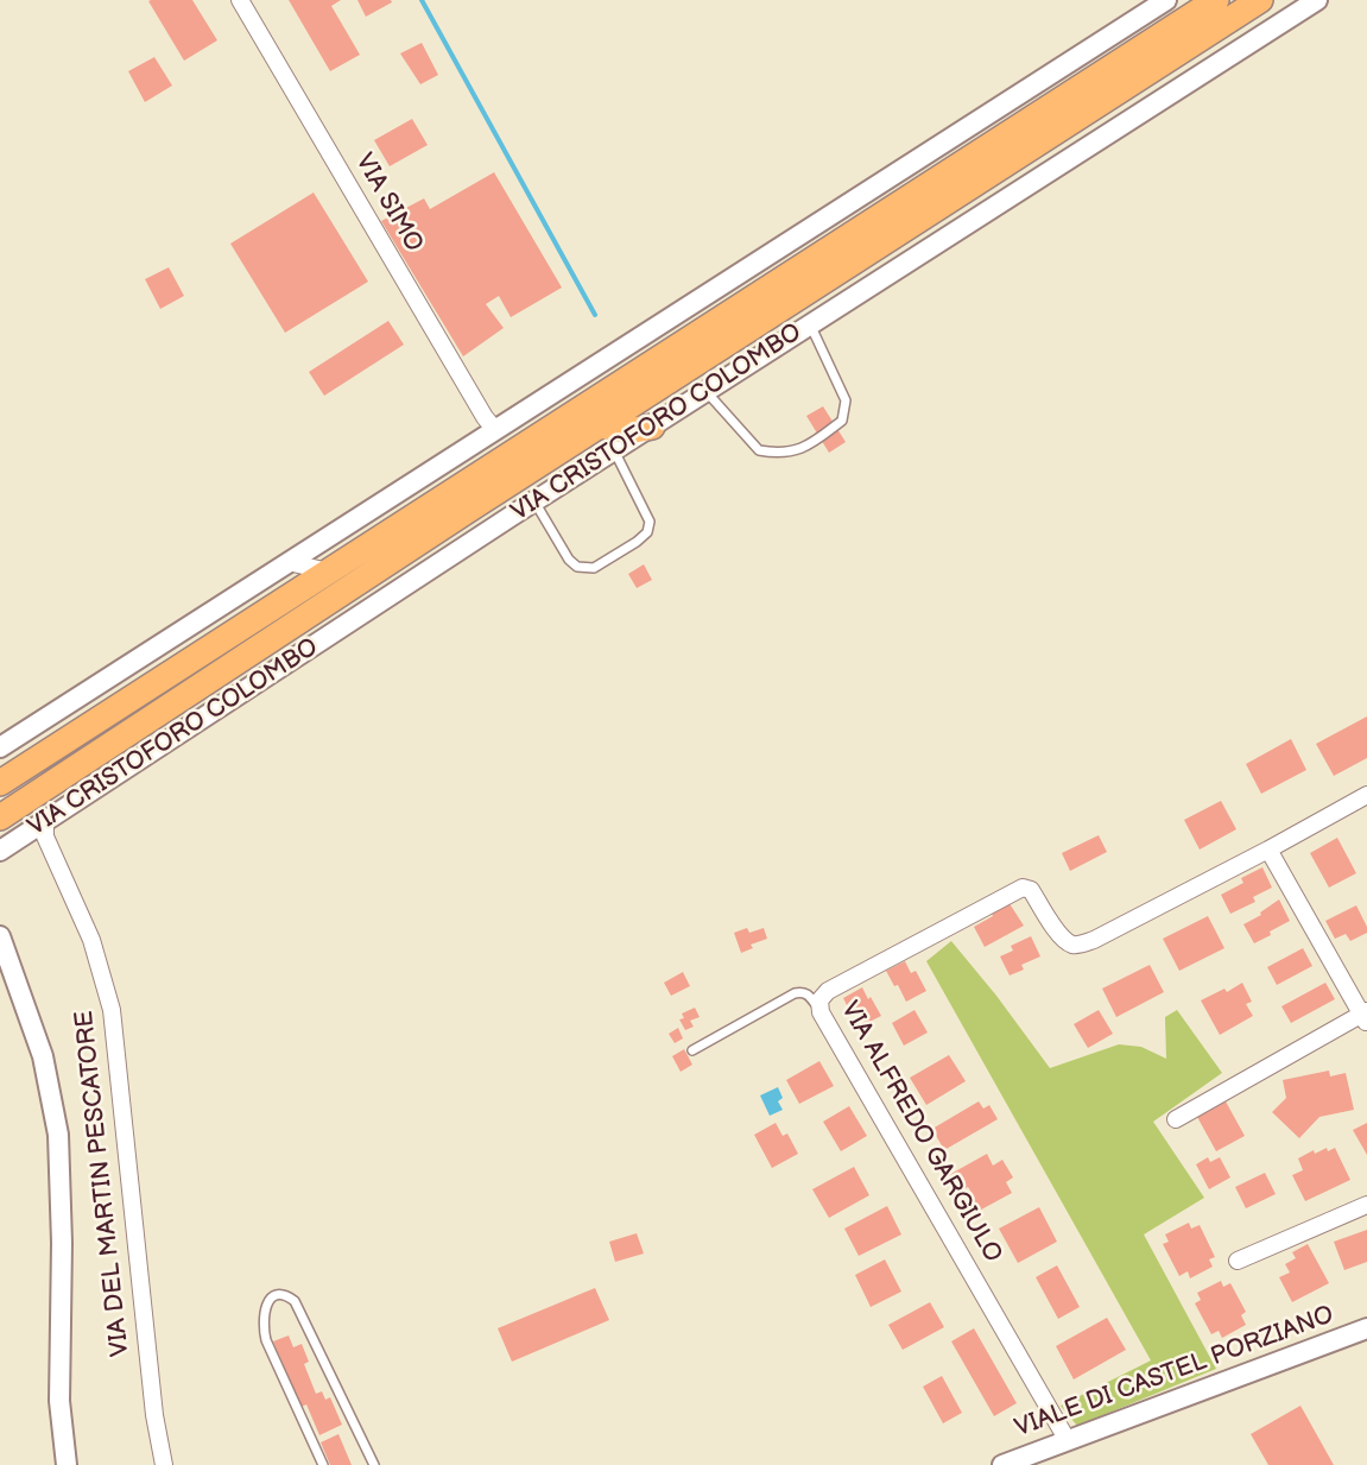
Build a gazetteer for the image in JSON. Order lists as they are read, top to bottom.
{
  "streets": {
    "main road": ["VIA CRISTOFORO COLOMBO"],
    "street": [
      "VIA SIMO",
      "VIA ALFREDO GARGIULO",
      "VIA DEL MARTIN PESCATORE",
      "VIALE DI CASTEL PORZIANO"
    ]
  },
  "crossings": [
    ["VIA CRISTOFORO COLOMBO", "VIA DEL MARTIN PESCATORE"],
    ["VIA ALFREDO GARGIULO", "VIALE DI CASTEL PORZIANO"]
  ]
}
